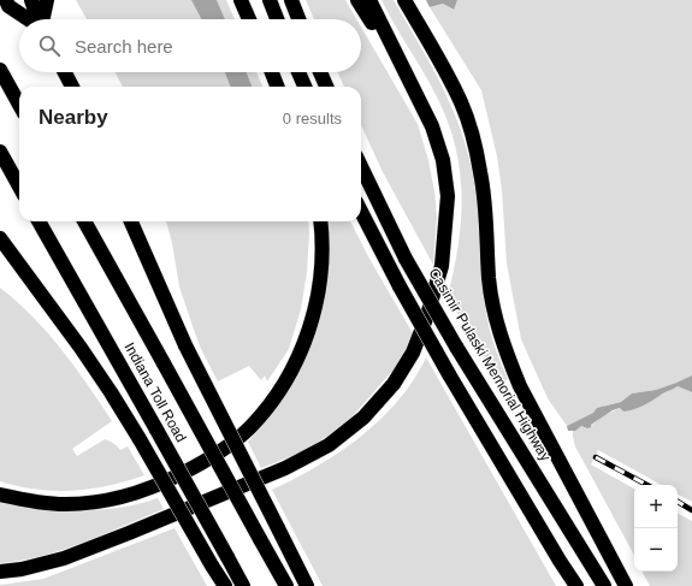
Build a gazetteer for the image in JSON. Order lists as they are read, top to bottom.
{
  "streets": {
    "highway": ["Casimir Pulaski Memorial Highway", "Indiana Toll Road"]
  },
  "page": {
    "search": "Search here",
    "heading": ["Nearby", "0 results"],
    "map_buttons": ["+", "−"]
  }
}
